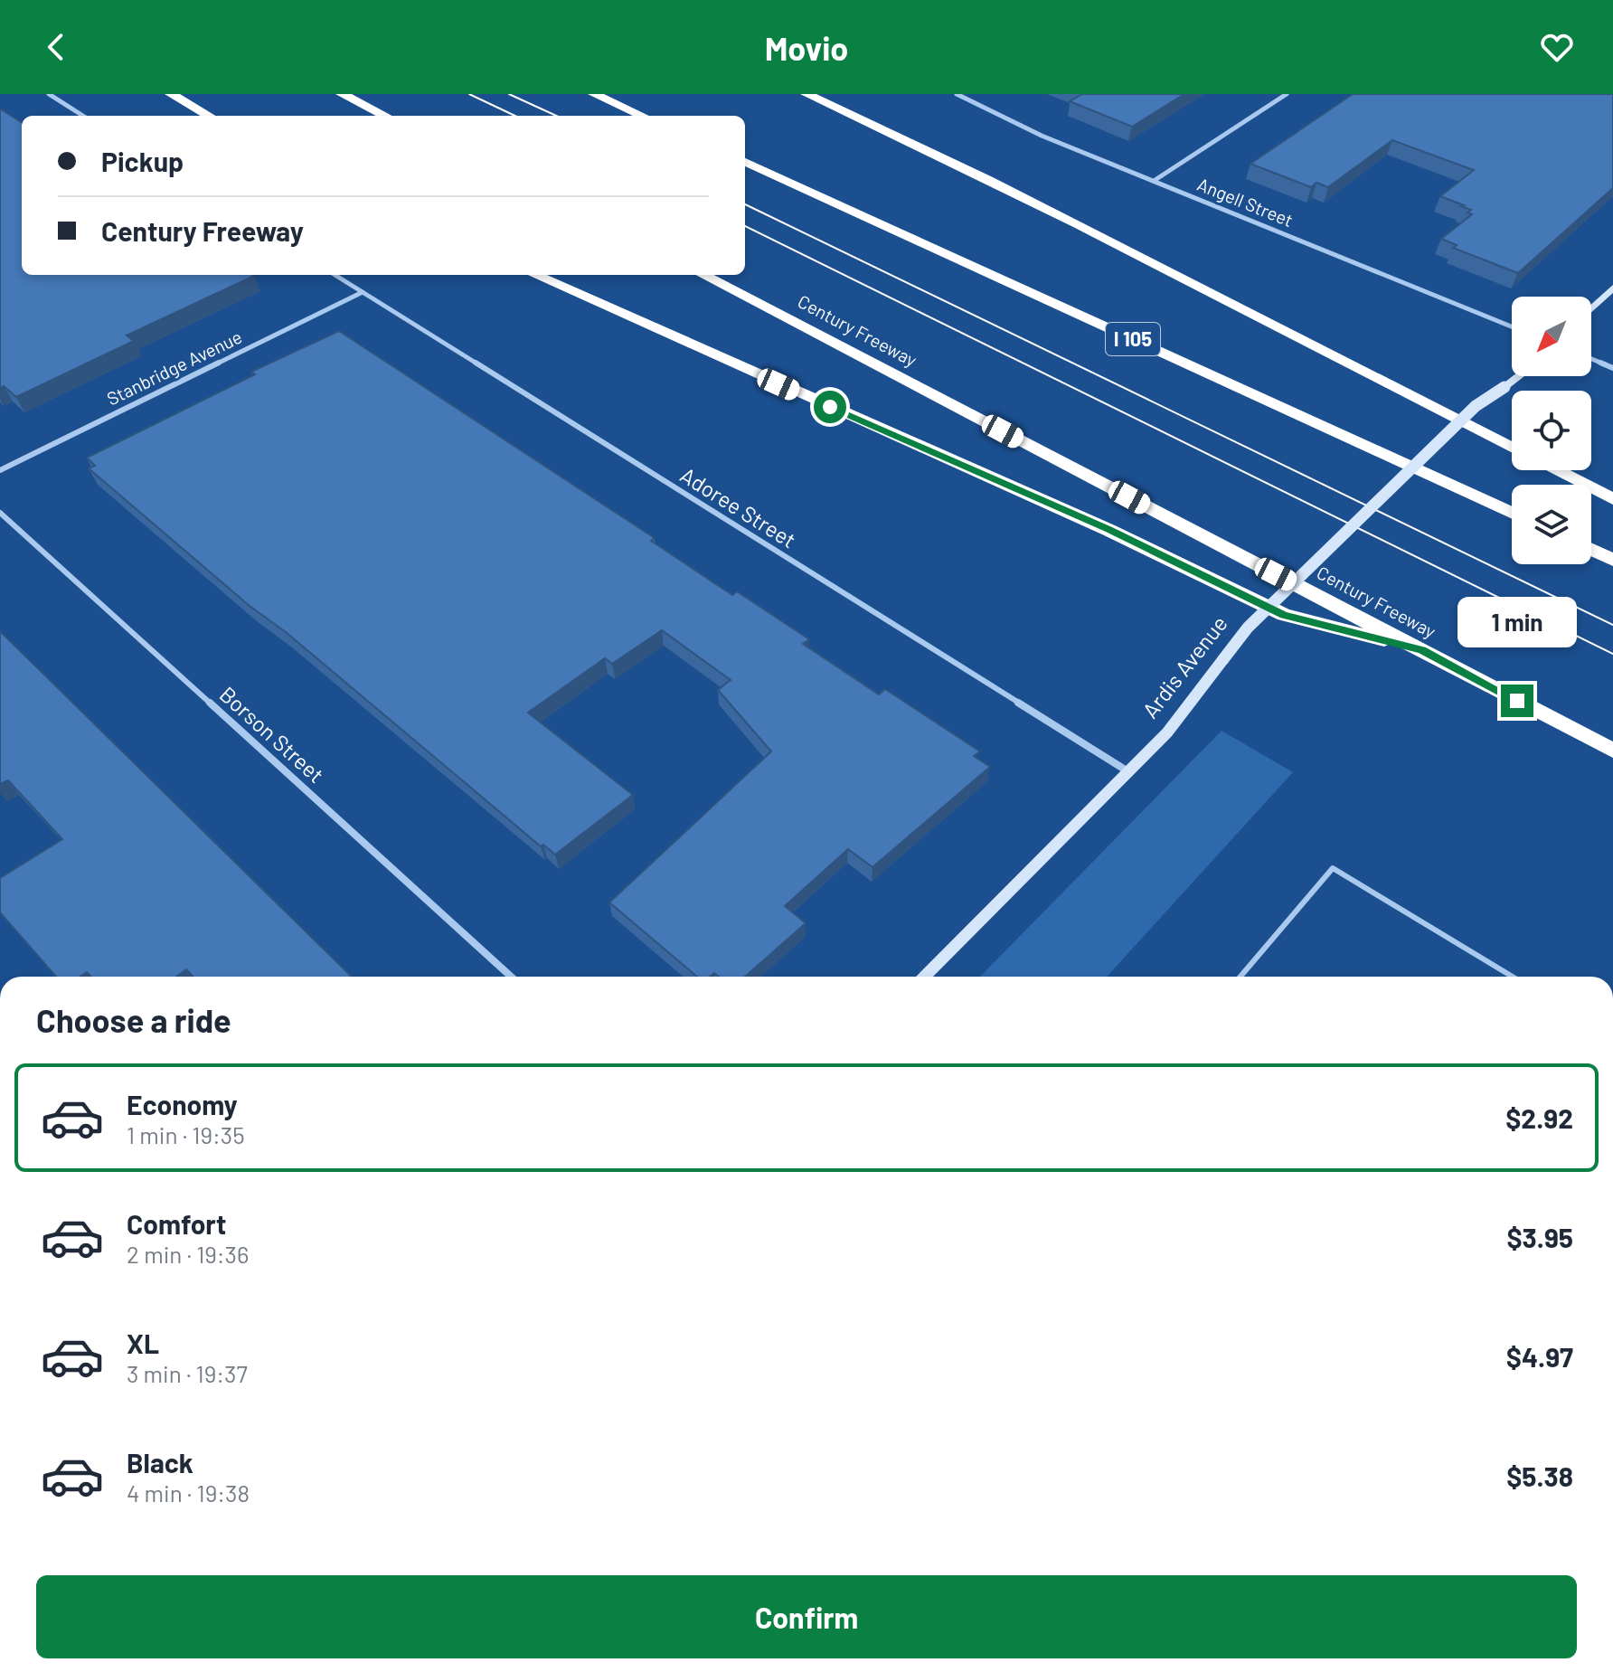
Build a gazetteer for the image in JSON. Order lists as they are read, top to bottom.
{
  "streets": {
    "highway": ["Century Freeway", "I 105"],
    "street": [
      "Angell Street",
      "Stanbridge Avenue",
      "Adoree Street",
      "Ardis Avenue",
      "Borson Street"
    ]
  },
  "crossings": [
    ["Stanbridge Avenue", "Adoree Street"],
    ["Adoree Street", "Ardis Avenue"]
  ],
  "north": "bottom left",
  "page": {
    "header": "Movio",
    "banner": ["Pickup", "Century Freeway"],
    "bubble": "1 min",
    "heading": "Choose a ride",
    "list": [
      {
        "name": "Economy",
        "note": "1 min · 19:35",
        "value": "$2.92"
      },
      {
        "name": "Comfort",
        "note": "2 min · 19:36",
        "value": "$3.95"
      },
      {
        "name": "XL",
        "note": "3 min · 19:37",
        "value": "$4.97"
      },
      {
        "name": "Black",
        "note": "4 min · 19:38",
        "value": "$5.38"
      }
    ],
    "buttons": "Confirm"
  }
}
